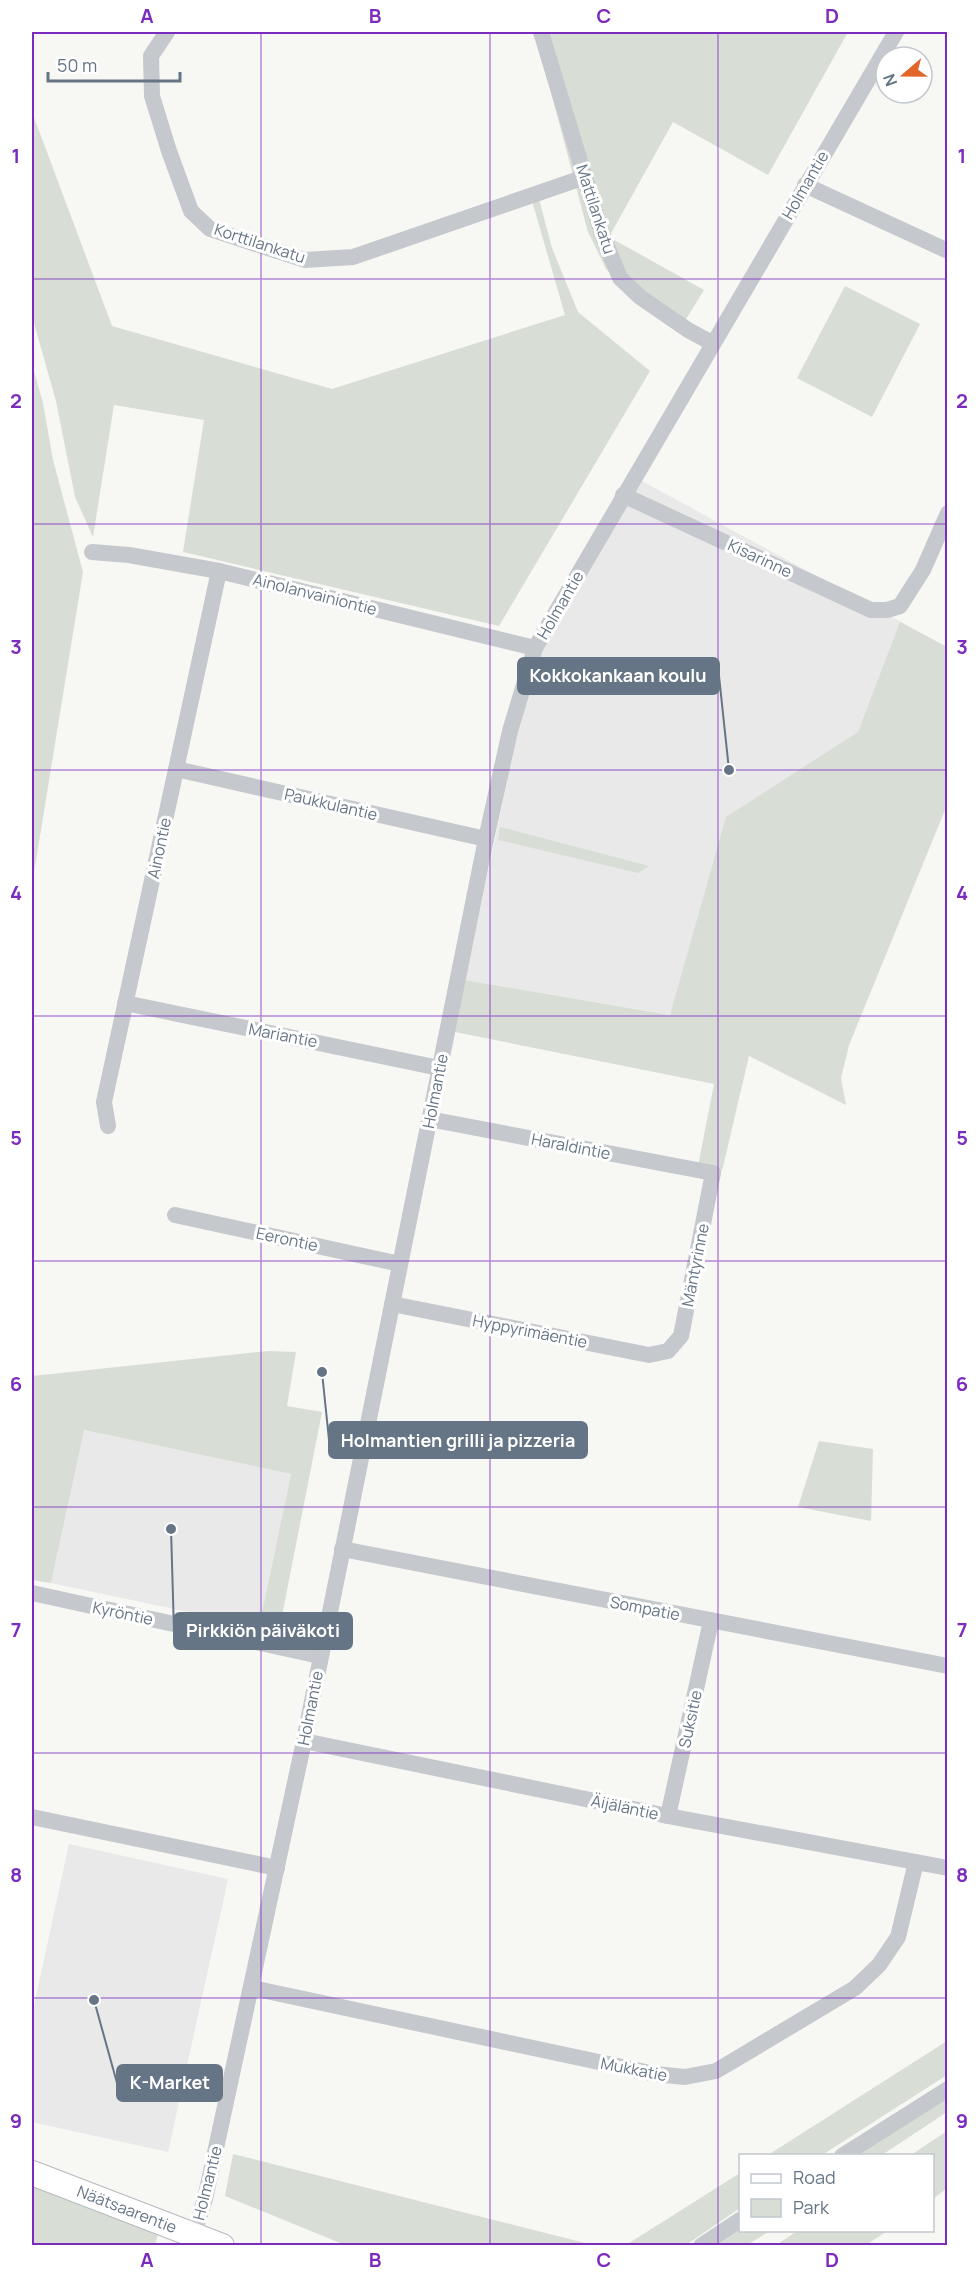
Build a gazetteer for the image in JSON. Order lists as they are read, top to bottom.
{
  "streets": {
    "street": [
      "Holmantie",
      "Mattilankatu",
      "Korttilankatu",
      "Kisarinne",
      "Ainolanvainiontie",
      "Paukkulantie",
      "Ainontie",
      "Mariantie",
      "Haraldintie",
      "Eerontie",
      "Mäntyrinne",
      "Hyppyrimäentie",
      "Sompatie",
      "Kyröntie",
      "Suksitie",
      "Äijäläntie",
      "Mukkatie",
      "Näätsaarentie"
    ]
  },
  "crossings": [
    ["Holmantie", "Mattilankatu"],
    ["Holmantie", "Kisarinne"],
    ["Holmantie", "Ainolanvainiontie"],
    ["Holmantie", "Paukkulantie"],
    ["Holmantie", "Mariantie"],
    ["Holmantie", "Haraldintie"],
    ["Holmantie", "Eerontie"],
    ["Holmantie", "Hyppyrimäentie"],
    ["Holmantie", "Sompatie"],
    ["Holmantie", "Kyröntie"],
    ["Holmantie", "Äijäläntie"],
    ["Holmantie", "Mukkatie"],
    ["Holmantie", "Näätsaarentie"],
    ["Mattilankatu", "Korttilankatu"],
    ["Ainolanvainiontie", "Ainontie"],
    ["Paukkulantie", "Ainontie"],
    ["Ainontie", "Mariantie"],
    ["Haraldintie", "Mäntyrinne"],
    ["Mäntyrinne", "Hyppyrimäentie"],
    ["Sompatie", "Suksitie"],
    ["Suksitie", "Äijäläntie"],
    ["Äijäläntie", "Mukkatie"]
  ],
  "places": [
    "Kokkokankaan koulu",
    "Holmantien grilli ja pizzeria",
    "Pirkkiön päiväkoti",
    "K-Market"
  ],
  "legend": ["Road", "Park"],
  "scale_bar": "50 m",
  "north": "left",
  "grid": {
    "columns": [
      "A",
      "B",
      "C",
      "D"
    ],
    "rows": [
      "1",
      "2",
      "3",
      "4",
      "5",
      "6",
      "7",
      "8",
      "9"
    ]
  }
}
